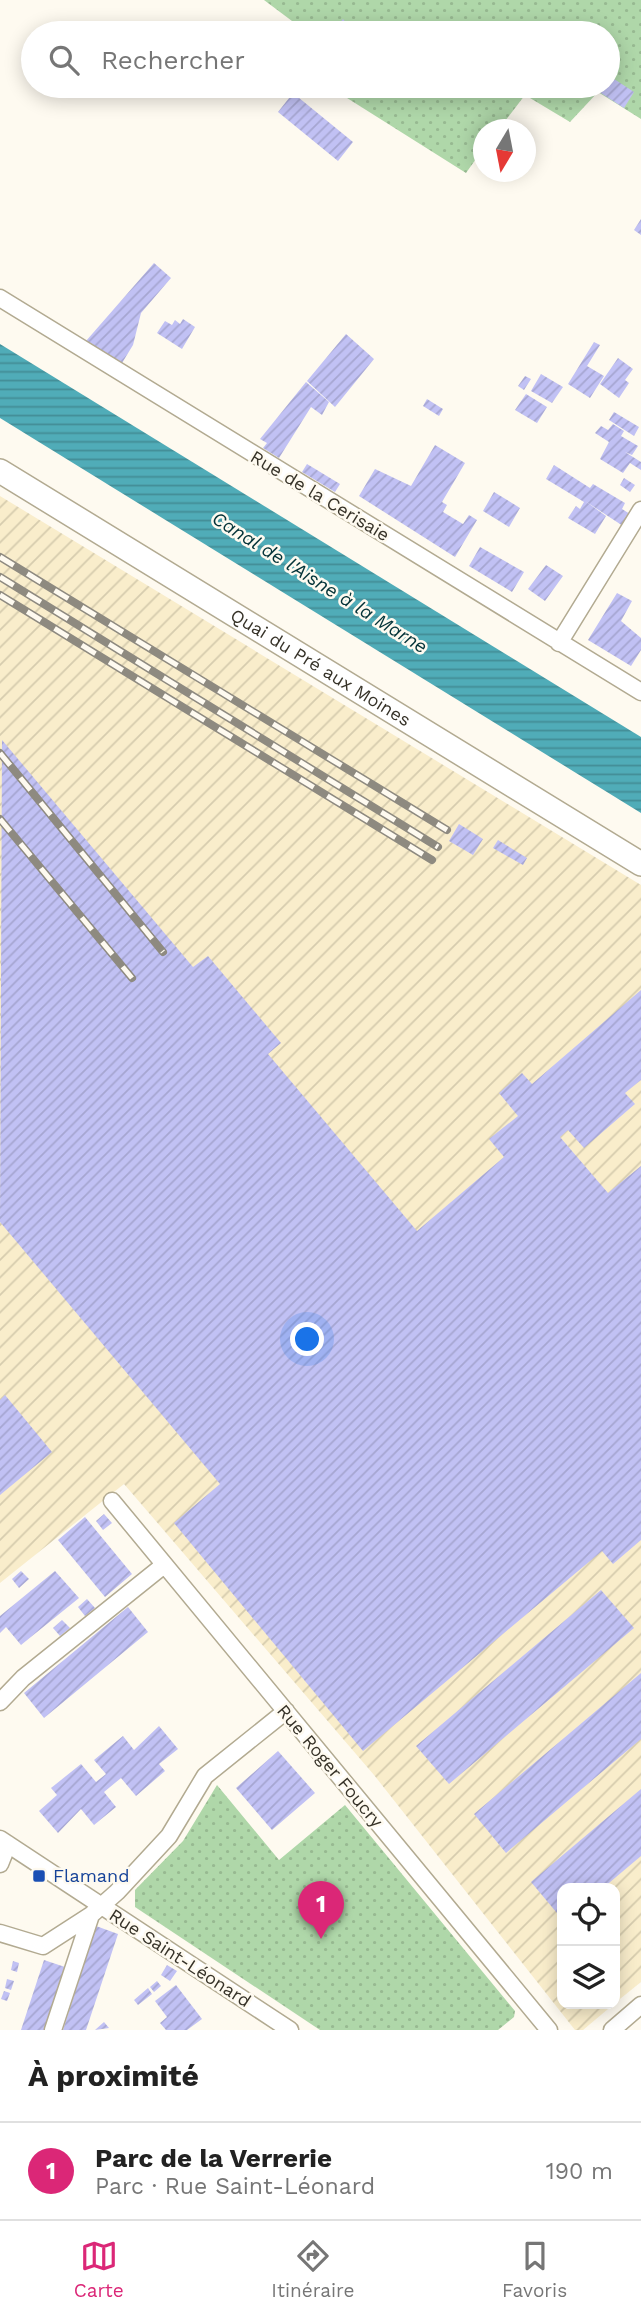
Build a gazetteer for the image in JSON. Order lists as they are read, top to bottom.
{
  "streets": {
    "street": [
      "Rue de la Cerisaie",
      "Quai du Pré aux Moines",
      "Rue Roger Foucry",
      "Rue Saint-Léonard"
    ]
  },
  "water": ["Canal de l'Aisne à la Marne"],
  "places": {
    "transit": ["Flamand"]
  },
  "north": "bottom",
  "page": {
    "search": "Rechercher",
    "pins": "1",
    "heading": "À proximité",
    "list": [
      {
        "mark": "1",
        "name": "Parc de la Verrerie",
        "note": "Parc · Rue Saint-Léonard",
        "value": "190 m"
      }
    ],
    "nav": ["Carte", "Itinéraire", "Favoris"]
  }
}
